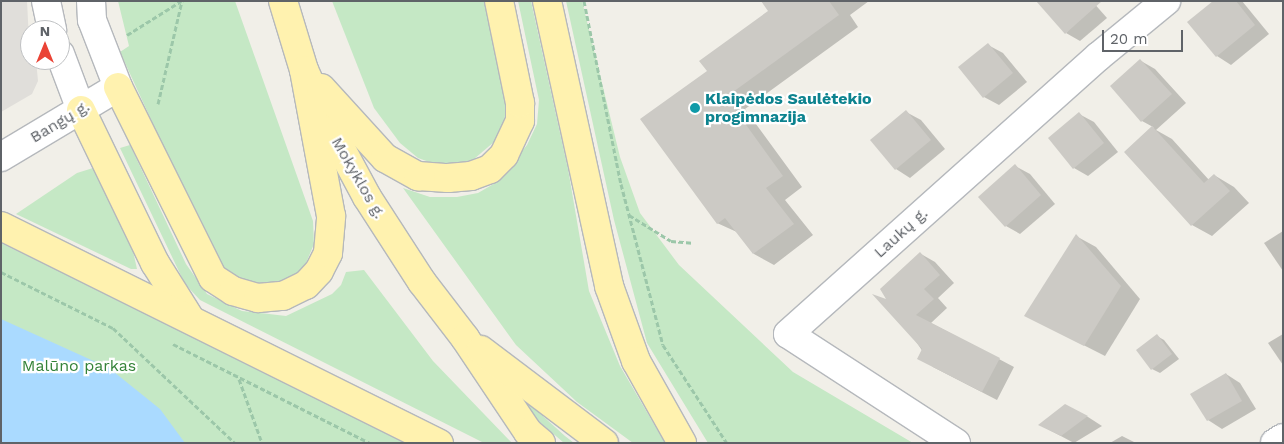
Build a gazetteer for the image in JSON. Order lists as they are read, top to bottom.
{
  "streets": {
    "main road": ["Mokyklos g."],
    "street": ["Bangų g.", "Laukų g."]
  },
  "parks": ["Malūno parkas"],
  "places": ["Klaipėdos Saulėtekio progimnazija"],
  "scale_bar": "20 m",
  "north": "top"
}
